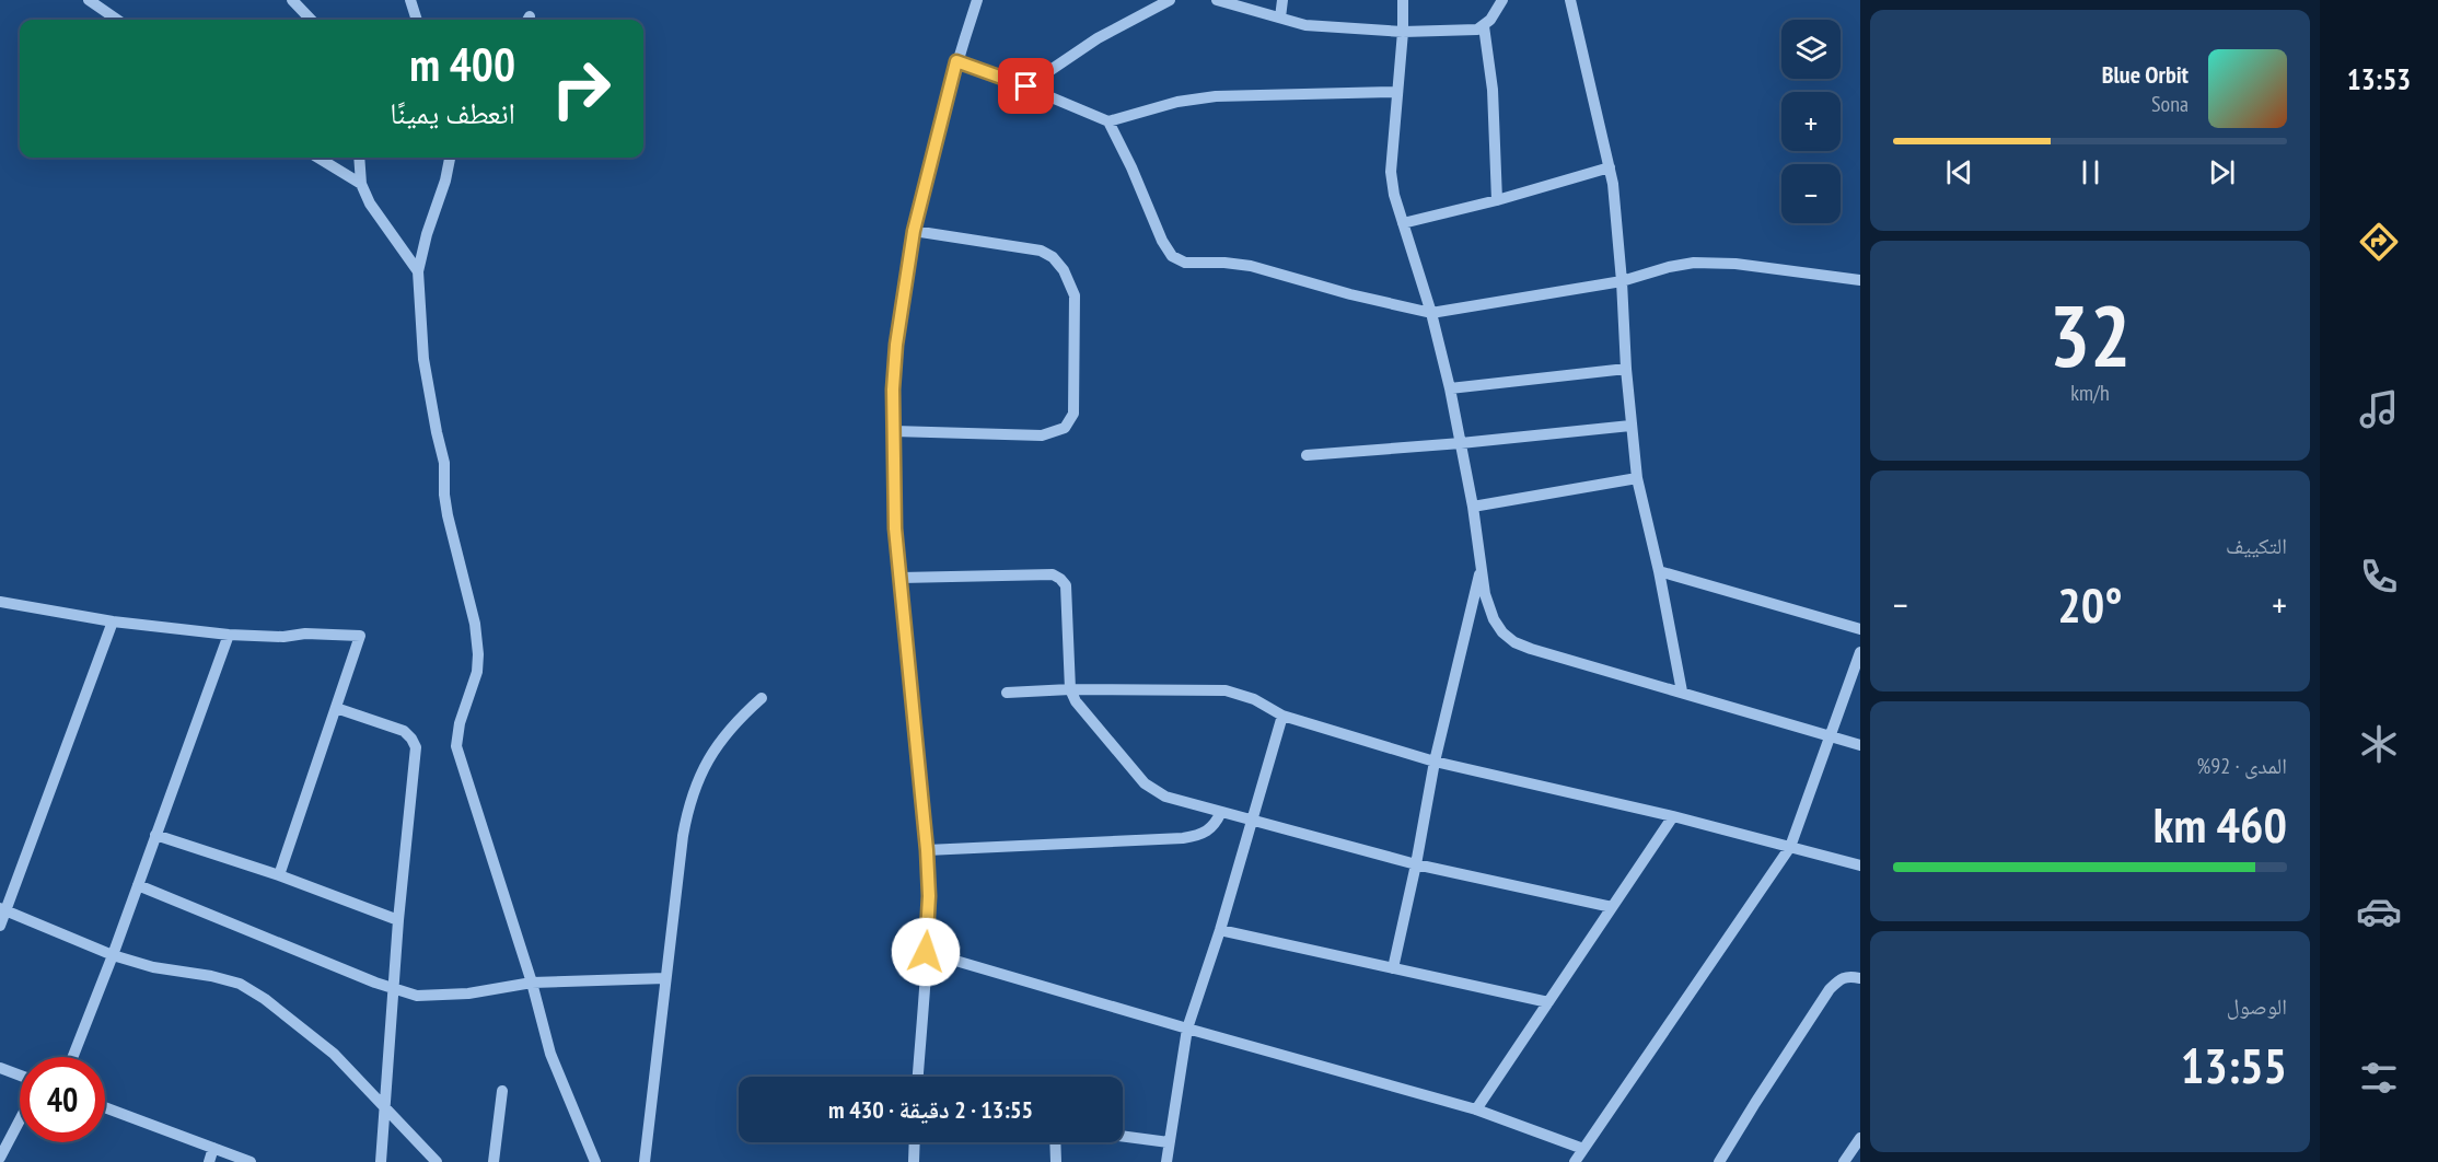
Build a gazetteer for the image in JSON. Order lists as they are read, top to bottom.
{
  "page": {
    "tabs": "13:53",
    "map_buttons": ["+", "−"],
    "turn": ["400 m", "انعطف يمينًا"],
    "song": ["Blue Orbit", "Sona"],
    "tile": [
      ["32", "km/h"],
      "التكييف",
      ["المدى · 92%", "460 km"],
      ["الوصول", "13:55"]
    ],
    "heat": ["−", "20°", "+"],
    "limit": "40",
    "trip": "13:55 · 2 دقيقة · 430 m"
  }
}
